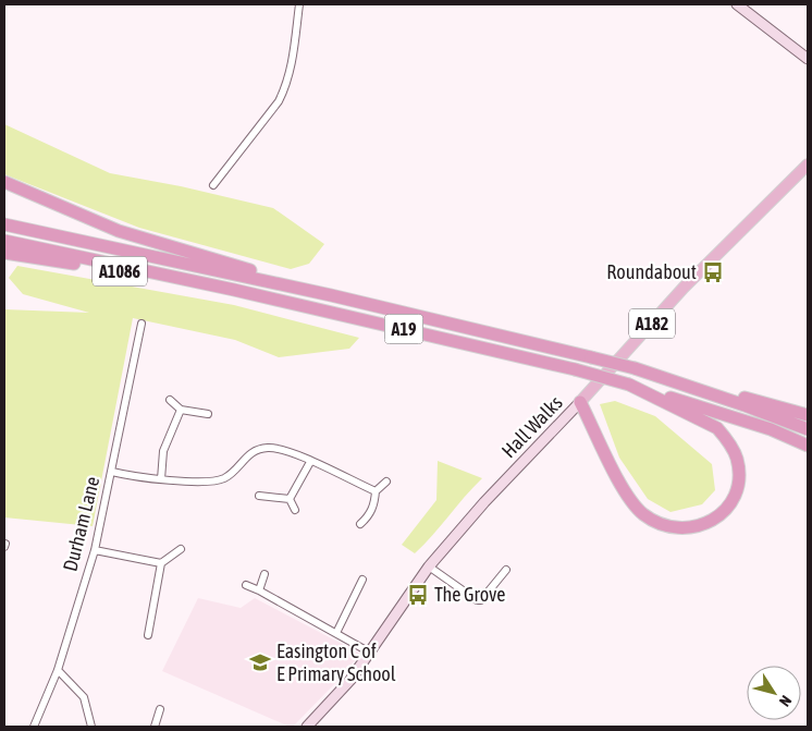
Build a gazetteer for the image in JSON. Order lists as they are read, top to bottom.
{
  "streets": {
    "highway": ["A1086", "A19"],
    "main road": ["A182", "Hall Walks"],
    "street": ["Durham Lane"]
  },
  "crossings": [
    ["A1086", "A19"]
  ],
  "places": {
    "bus stop": ["Roundabout", "The Grove"],
    "school or university": ["Easington C of E Primary School"]
  },
  "north": "bottom right"
}
